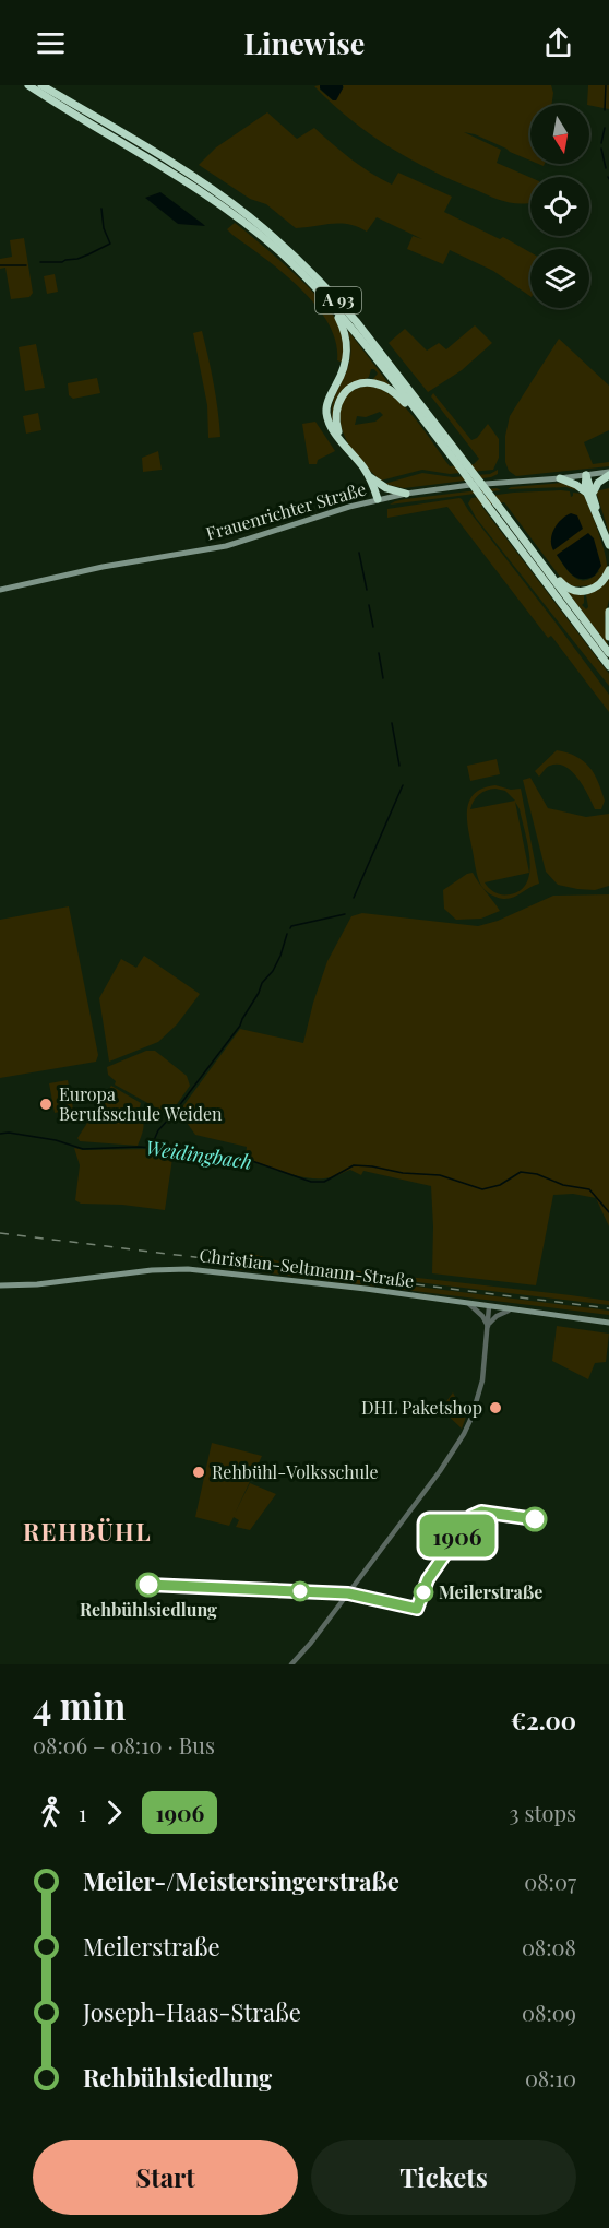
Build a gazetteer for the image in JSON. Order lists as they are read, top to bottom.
{
  "streets": {
    "highway": ["A 93"],
    "main road": ["Frauenrichter Straße", "Christian-Seltmann-Straße"]
  },
  "districts": ["REHBÜHL"],
  "water": ["Weidingbach"],
  "places": [
    "Europa Berufsschule Weiden",
    "DHL Paketshop",
    "Rehbühl-Volksschule",
    "Rehbühlsiedlung",
    "Meilerstraße"
  ],
  "lines": ["bus line 1906"],
  "north": "bottom",
  "page": {
    "header": "Linewise",
    "on_map": "1906",
    "heading": ["4 min", "08:06 – 08:10 · Bus", "€2.00"],
    "legs": ["1", "1906", "3 stops"],
    "list": [
      {
        "name": "Meiler-/Meistersingerstraße",
        "value": "08:07"
      },
      {
        "name": "Meilerstraße",
        "value": "08:08"
      },
      {
        "name": "Joseph-Haas-Straße",
        "value": "08:09"
      },
      {
        "name": "Rehbühlsiedlung",
        "value": "08:10"
      }
    ],
    "buttons": ["Start", "Tickets"]
  }
}
